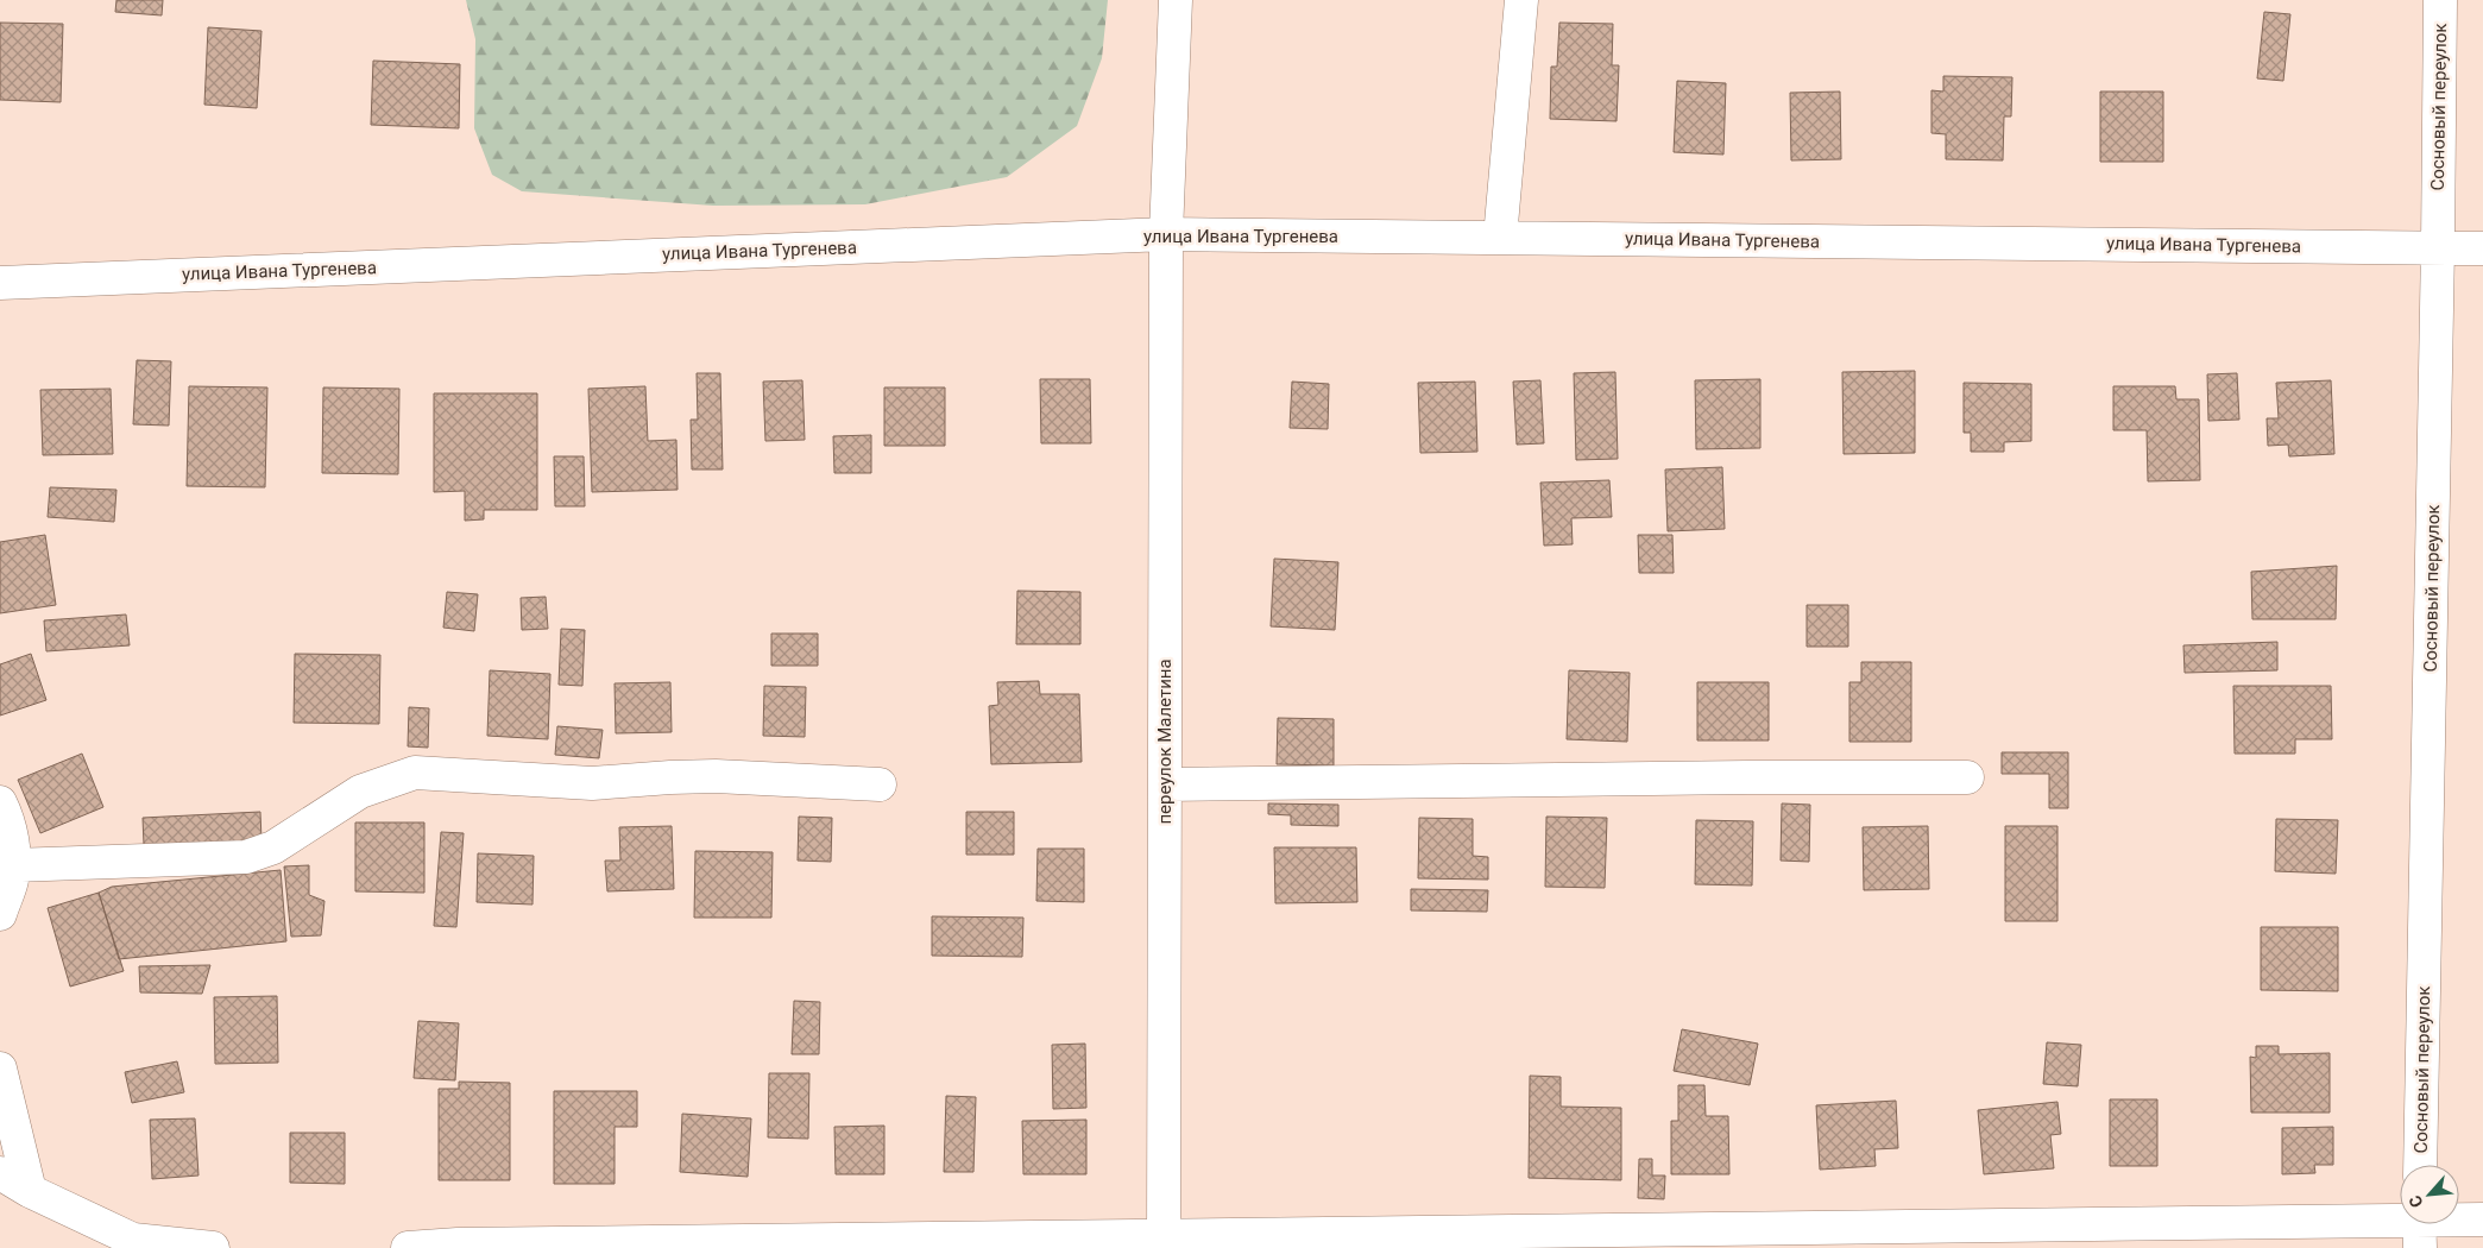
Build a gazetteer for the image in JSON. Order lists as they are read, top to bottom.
{
  "streets": {
    "street": ["Сосновый переулок", "улица Ивана Тургенева", "переулок Малетина"]
  },
  "crossings": [
    ["Сосновый переулок", "улица Ивана Тургенева"],
    ["улица Ивана Тургенева", "переулок Малетина"]
  ],
  "north": "bottom left"
}
